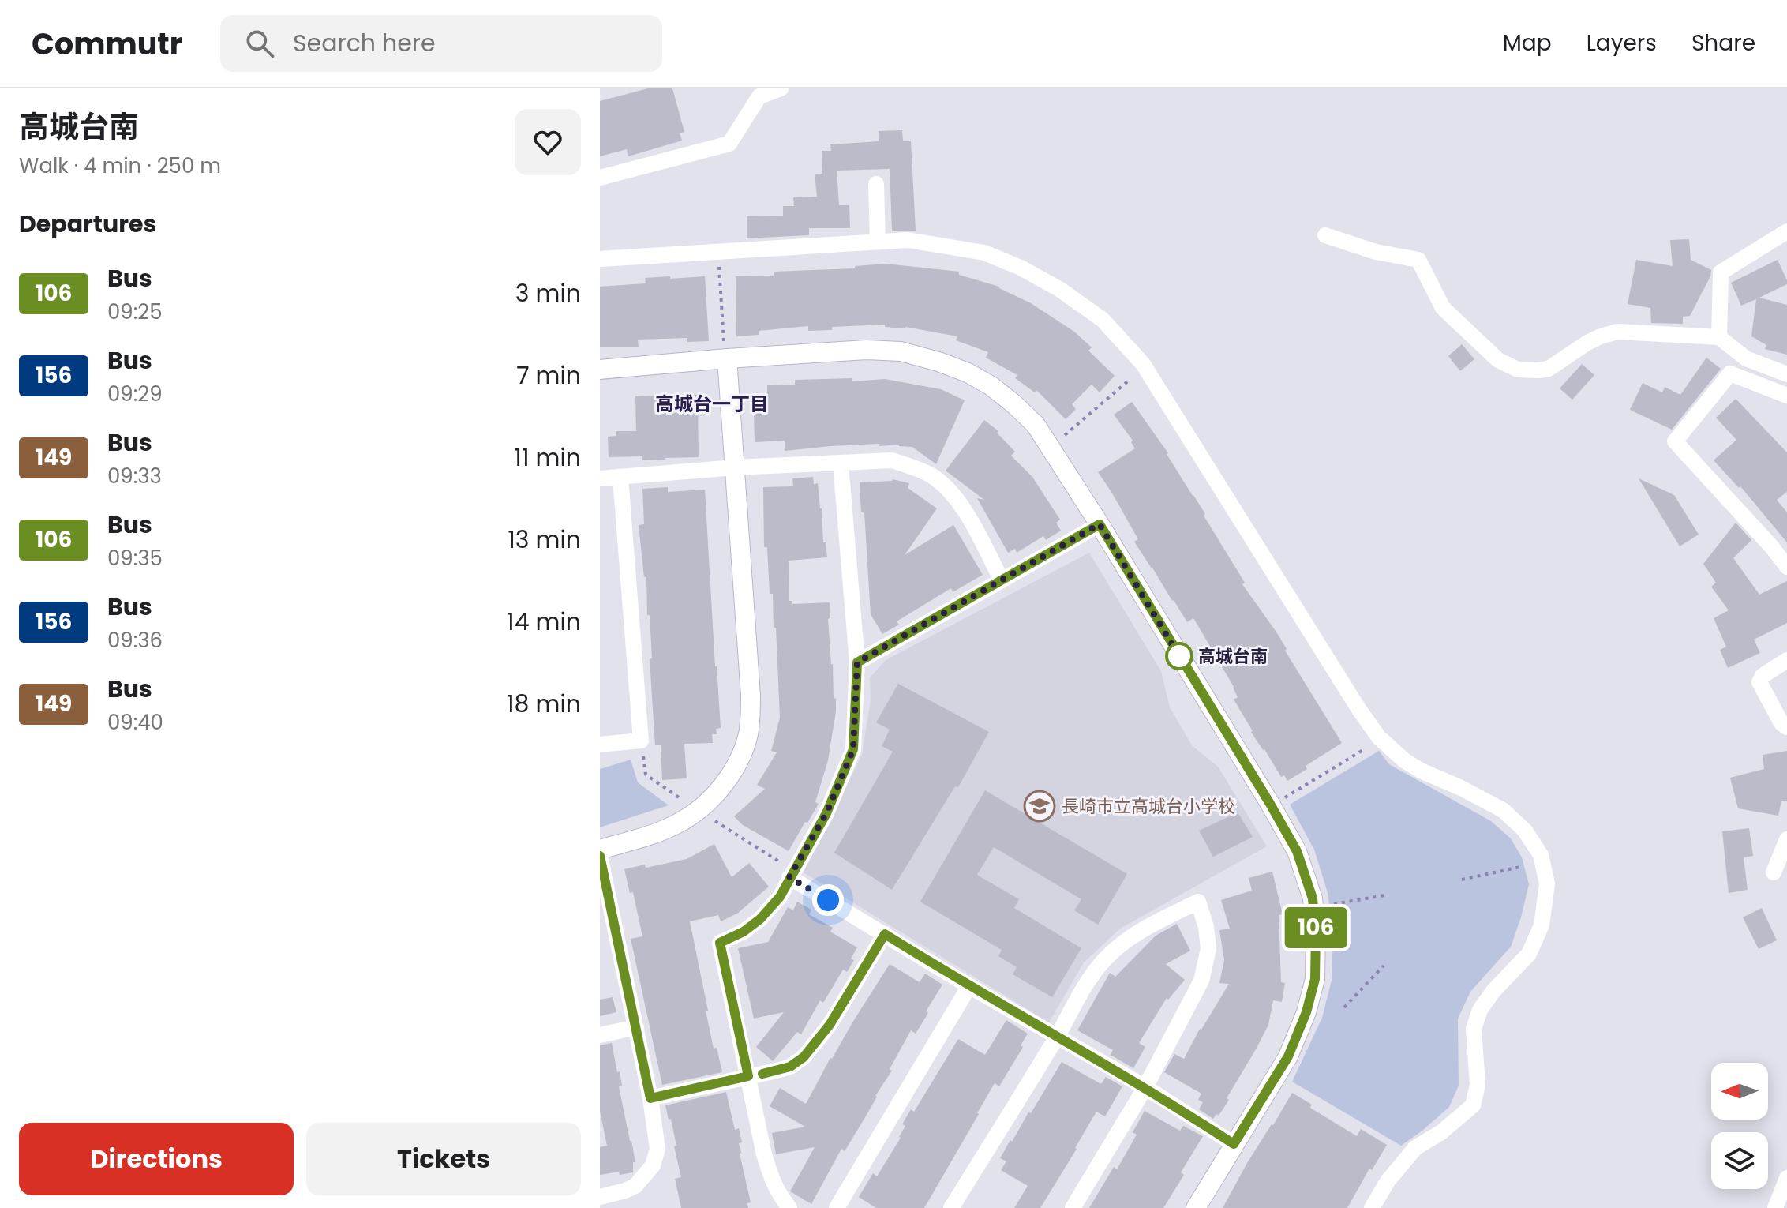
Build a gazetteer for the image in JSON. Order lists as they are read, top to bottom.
{
  "districts": ["高城台一丁目"],
  "places": {
    "other": ["高城台南"],
    "school or university": ["長崎市立高城台小学校"]
  },
  "lines": ["bus line 106"],
  "north": "left",
  "page": {
    "header": "Commutr",
    "search": "Search here",
    "nav": ["Map", "Layers", "Share"],
    "heading": [
      ["高城台南", "Walk · 4 min · 250 m"],
      "Departures"
    ],
    "on_map": "106",
    "list": [
      {
        "mark": "106",
        "name": "Bus",
        "note": "09:25",
        "value": "3 min"
      },
      {
        "mark": "156",
        "name": "Bus",
        "note": "09:29",
        "value": "7 min"
      },
      {
        "mark": "149",
        "name": "Bus",
        "note": "09:33",
        "value": "11 min"
      },
      {
        "mark": "106",
        "name": "Bus",
        "note": "09:35",
        "value": "13 min"
      },
      {
        "mark": "156",
        "name": "Bus",
        "note": "09:36",
        "value": "14 min"
      },
      {
        "mark": "149",
        "name": "Bus",
        "note": "09:40",
        "value": "18 min"
      }
    ],
    "buttons": ["Directions", "Tickets"]
  }
}
